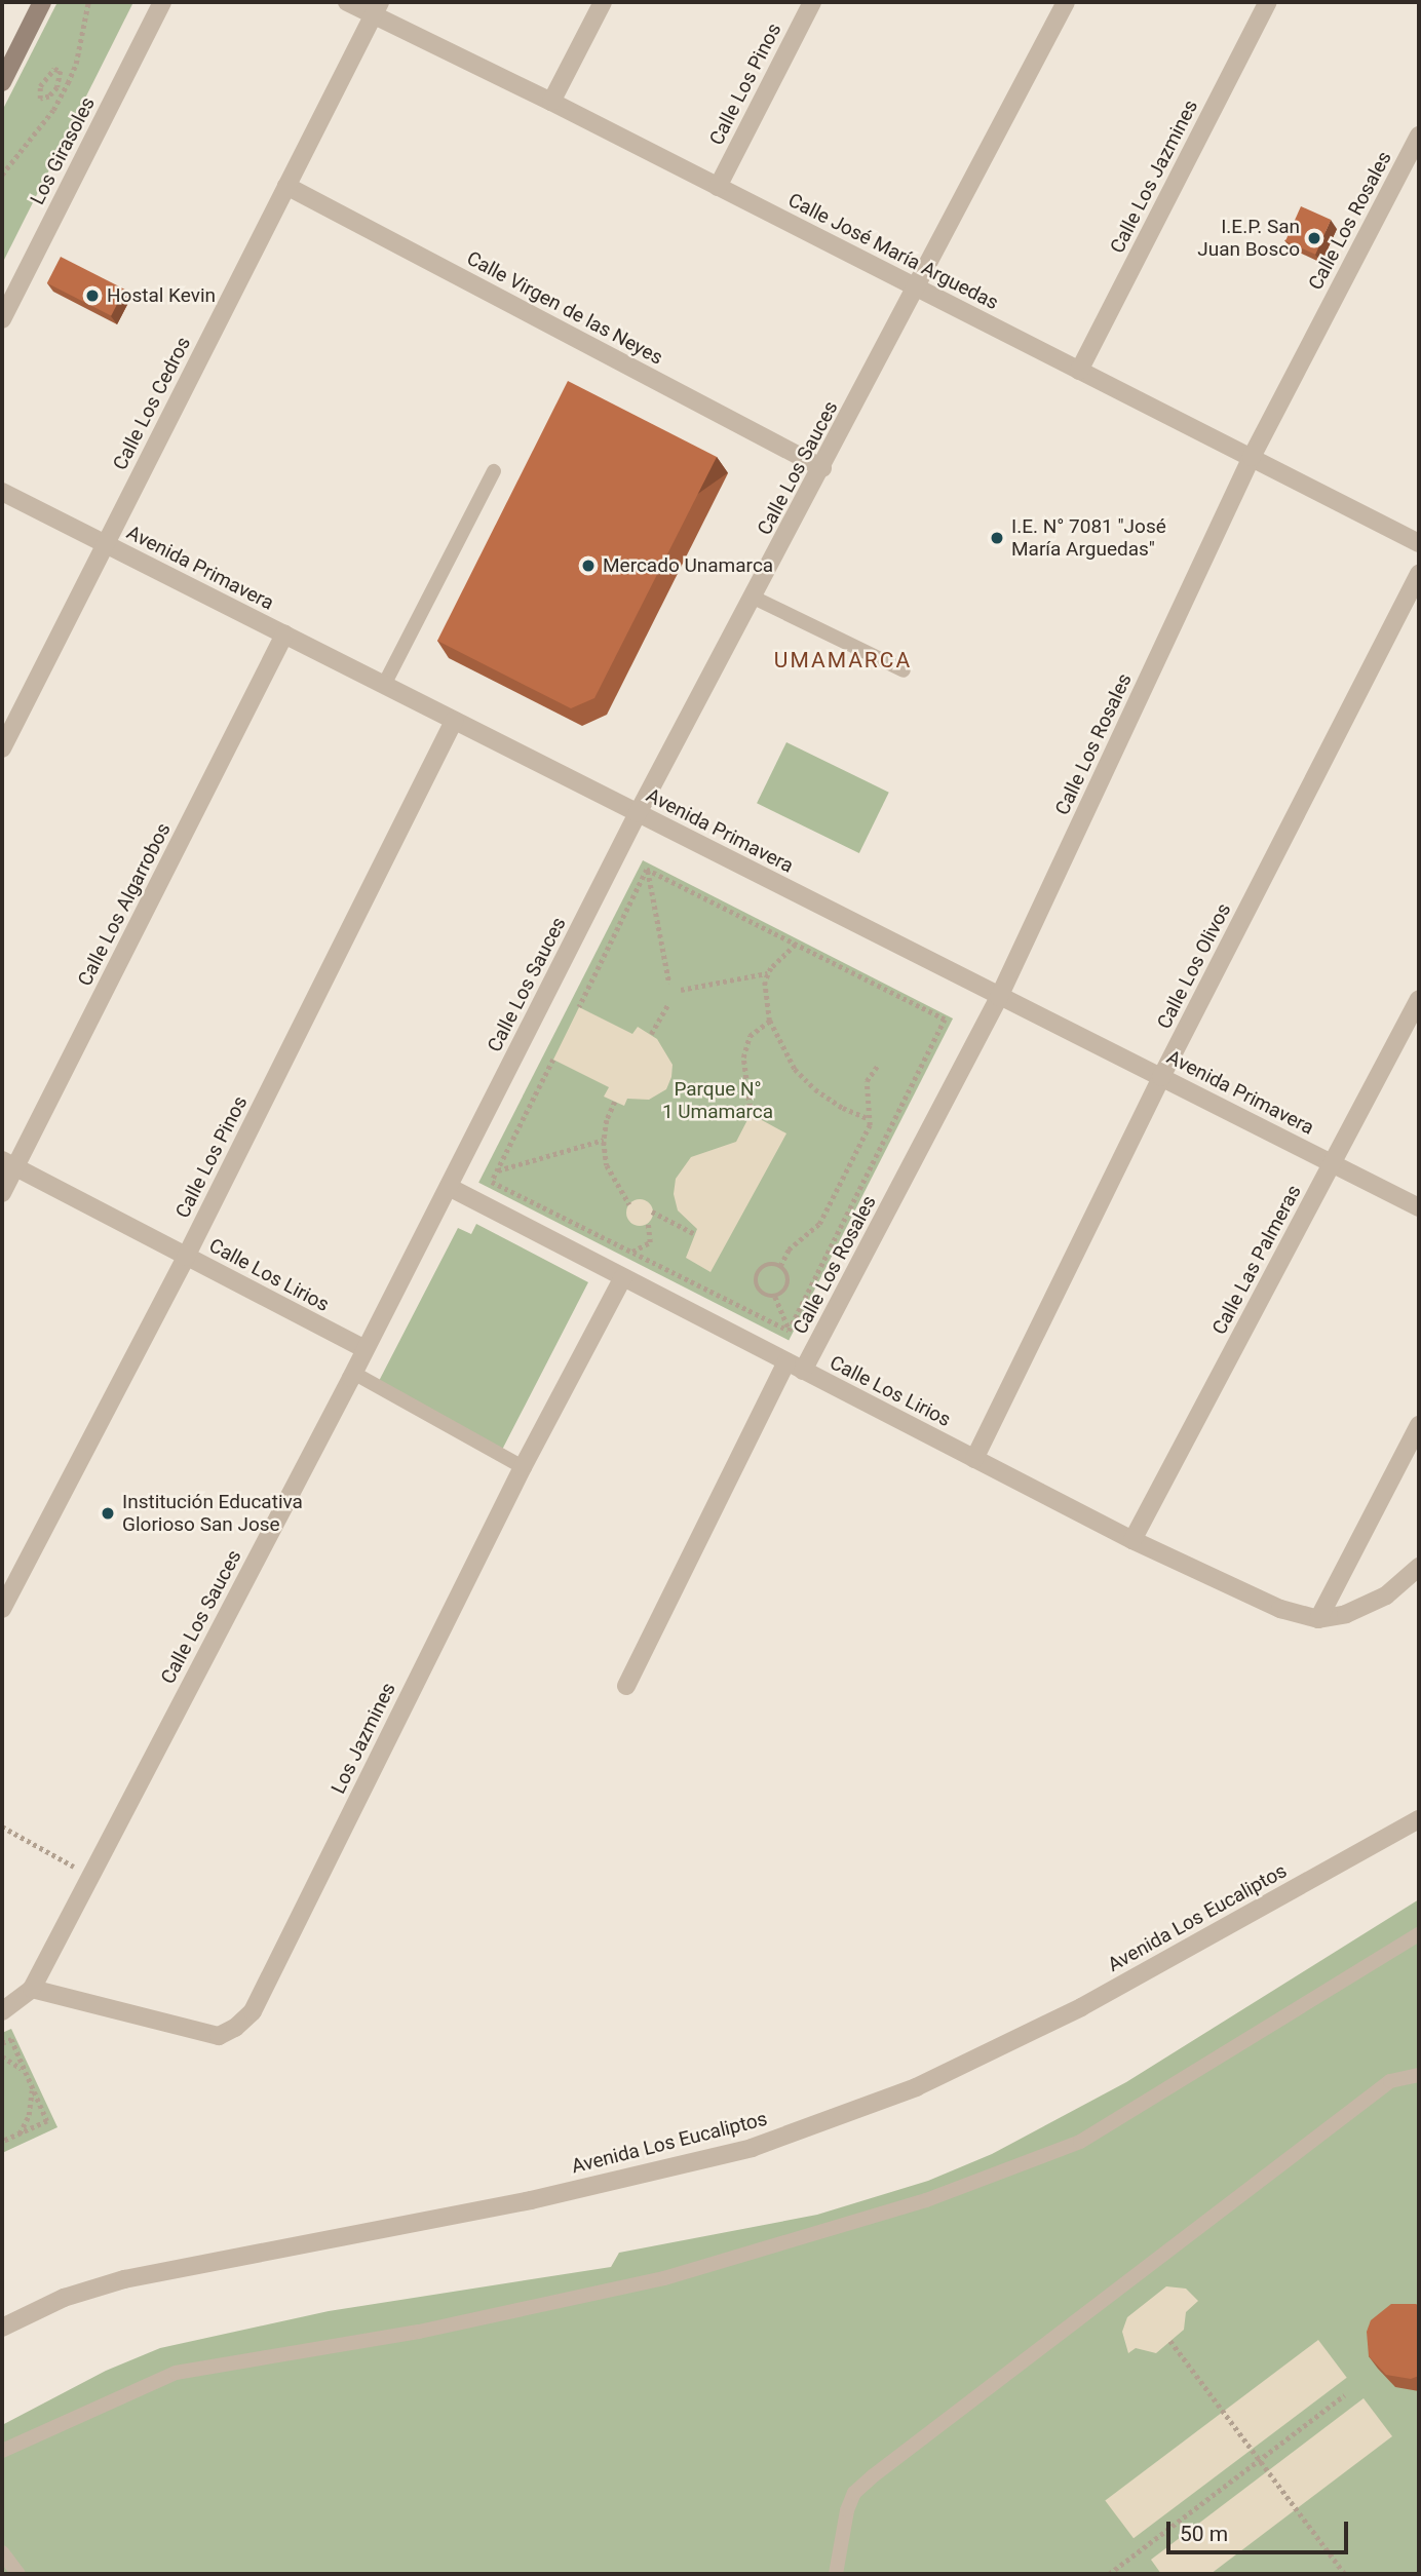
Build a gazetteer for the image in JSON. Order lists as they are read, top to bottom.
{
  "streets": {
    "street": [
      "Calle Los Pinos",
      "Los Girasoles",
      "Calle Los Jazmines",
      "Calle Los Rosales",
      "Calle José María Arguedas",
      "Calle Virgen de las Neyes",
      "Calle Los Cedros",
      "Calle Los Sauces",
      "Avenida Primavera",
      "Calle Los Algarrobos",
      "Calle Los Olivos",
      "Calle Las Palmeras",
      "Calle Los Lirios",
      "Los Jazmines",
      "Avenida Los Eucaliptos"
    ]
  },
  "crossings": [
    ["Calle Los Pinos", "Calle José María Arguedas"],
    ["Calle Los Pinos", "Avenida Primavera"],
    ["Calle Los Pinos", "Calle Los Lirios"],
    ["Calle Los Jazmines", "Calle José María Arguedas"],
    ["Calle Los Rosales", "Calle José María Arguedas"],
    ["Calle Los Rosales", "Avenida Primavera"],
    ["Calle Los Rosales", "Calle Los Lirios"],
    ["Calle José María Arguedas", "Calle Los Cedros"],
    ["Calle José María Arguedas", "Calle Los Sauces"],
    ["Calle Virgen de las Neyes", "Calle Los Cedros"],
    ["Calle Virgen de las Neyes", "Calle Los Sauces"],
    ["Calle Los Cedros", "Avenida Primavera"],
    ["Calle Los Sauces", "Avenida Primavera"],
    ["Calle Los Sauces", "Calle Los Lirios"],
    ["Calle Los Sauces", "Los Jazmines"],
    ["Avenida Primavera", "Calle Los Algarrobos"],
    ["Avenida Primavera", "Calle Los Olivos"],
    ["Avenida Primavera", "Calle Las Palmeras"],
    ["Calle Los Algarrobos", "Calle Los Lirios"],
    ["Calle Los Olivos", "Calle Los Lirios"],
    ["Calle Las Palmeras", "Calle Los Lirios"],
    ["Calle Los Lirios", "Los Jazmines"]
  ],
  "districts": ["UMAMARCA"],
  "parks": ["Parque N° 1 Umamarca"],
  "places": [
    "I.E.P. San Juan Bosco",
    "Hostal Kevin",
    "I.E. N° 7081 \"José María Arguedas\"",
    "Mercado Unamarca",
    "Institución Educativa Glorioso San Jose"
  ],
  "scale_bar": "50 m"
}
